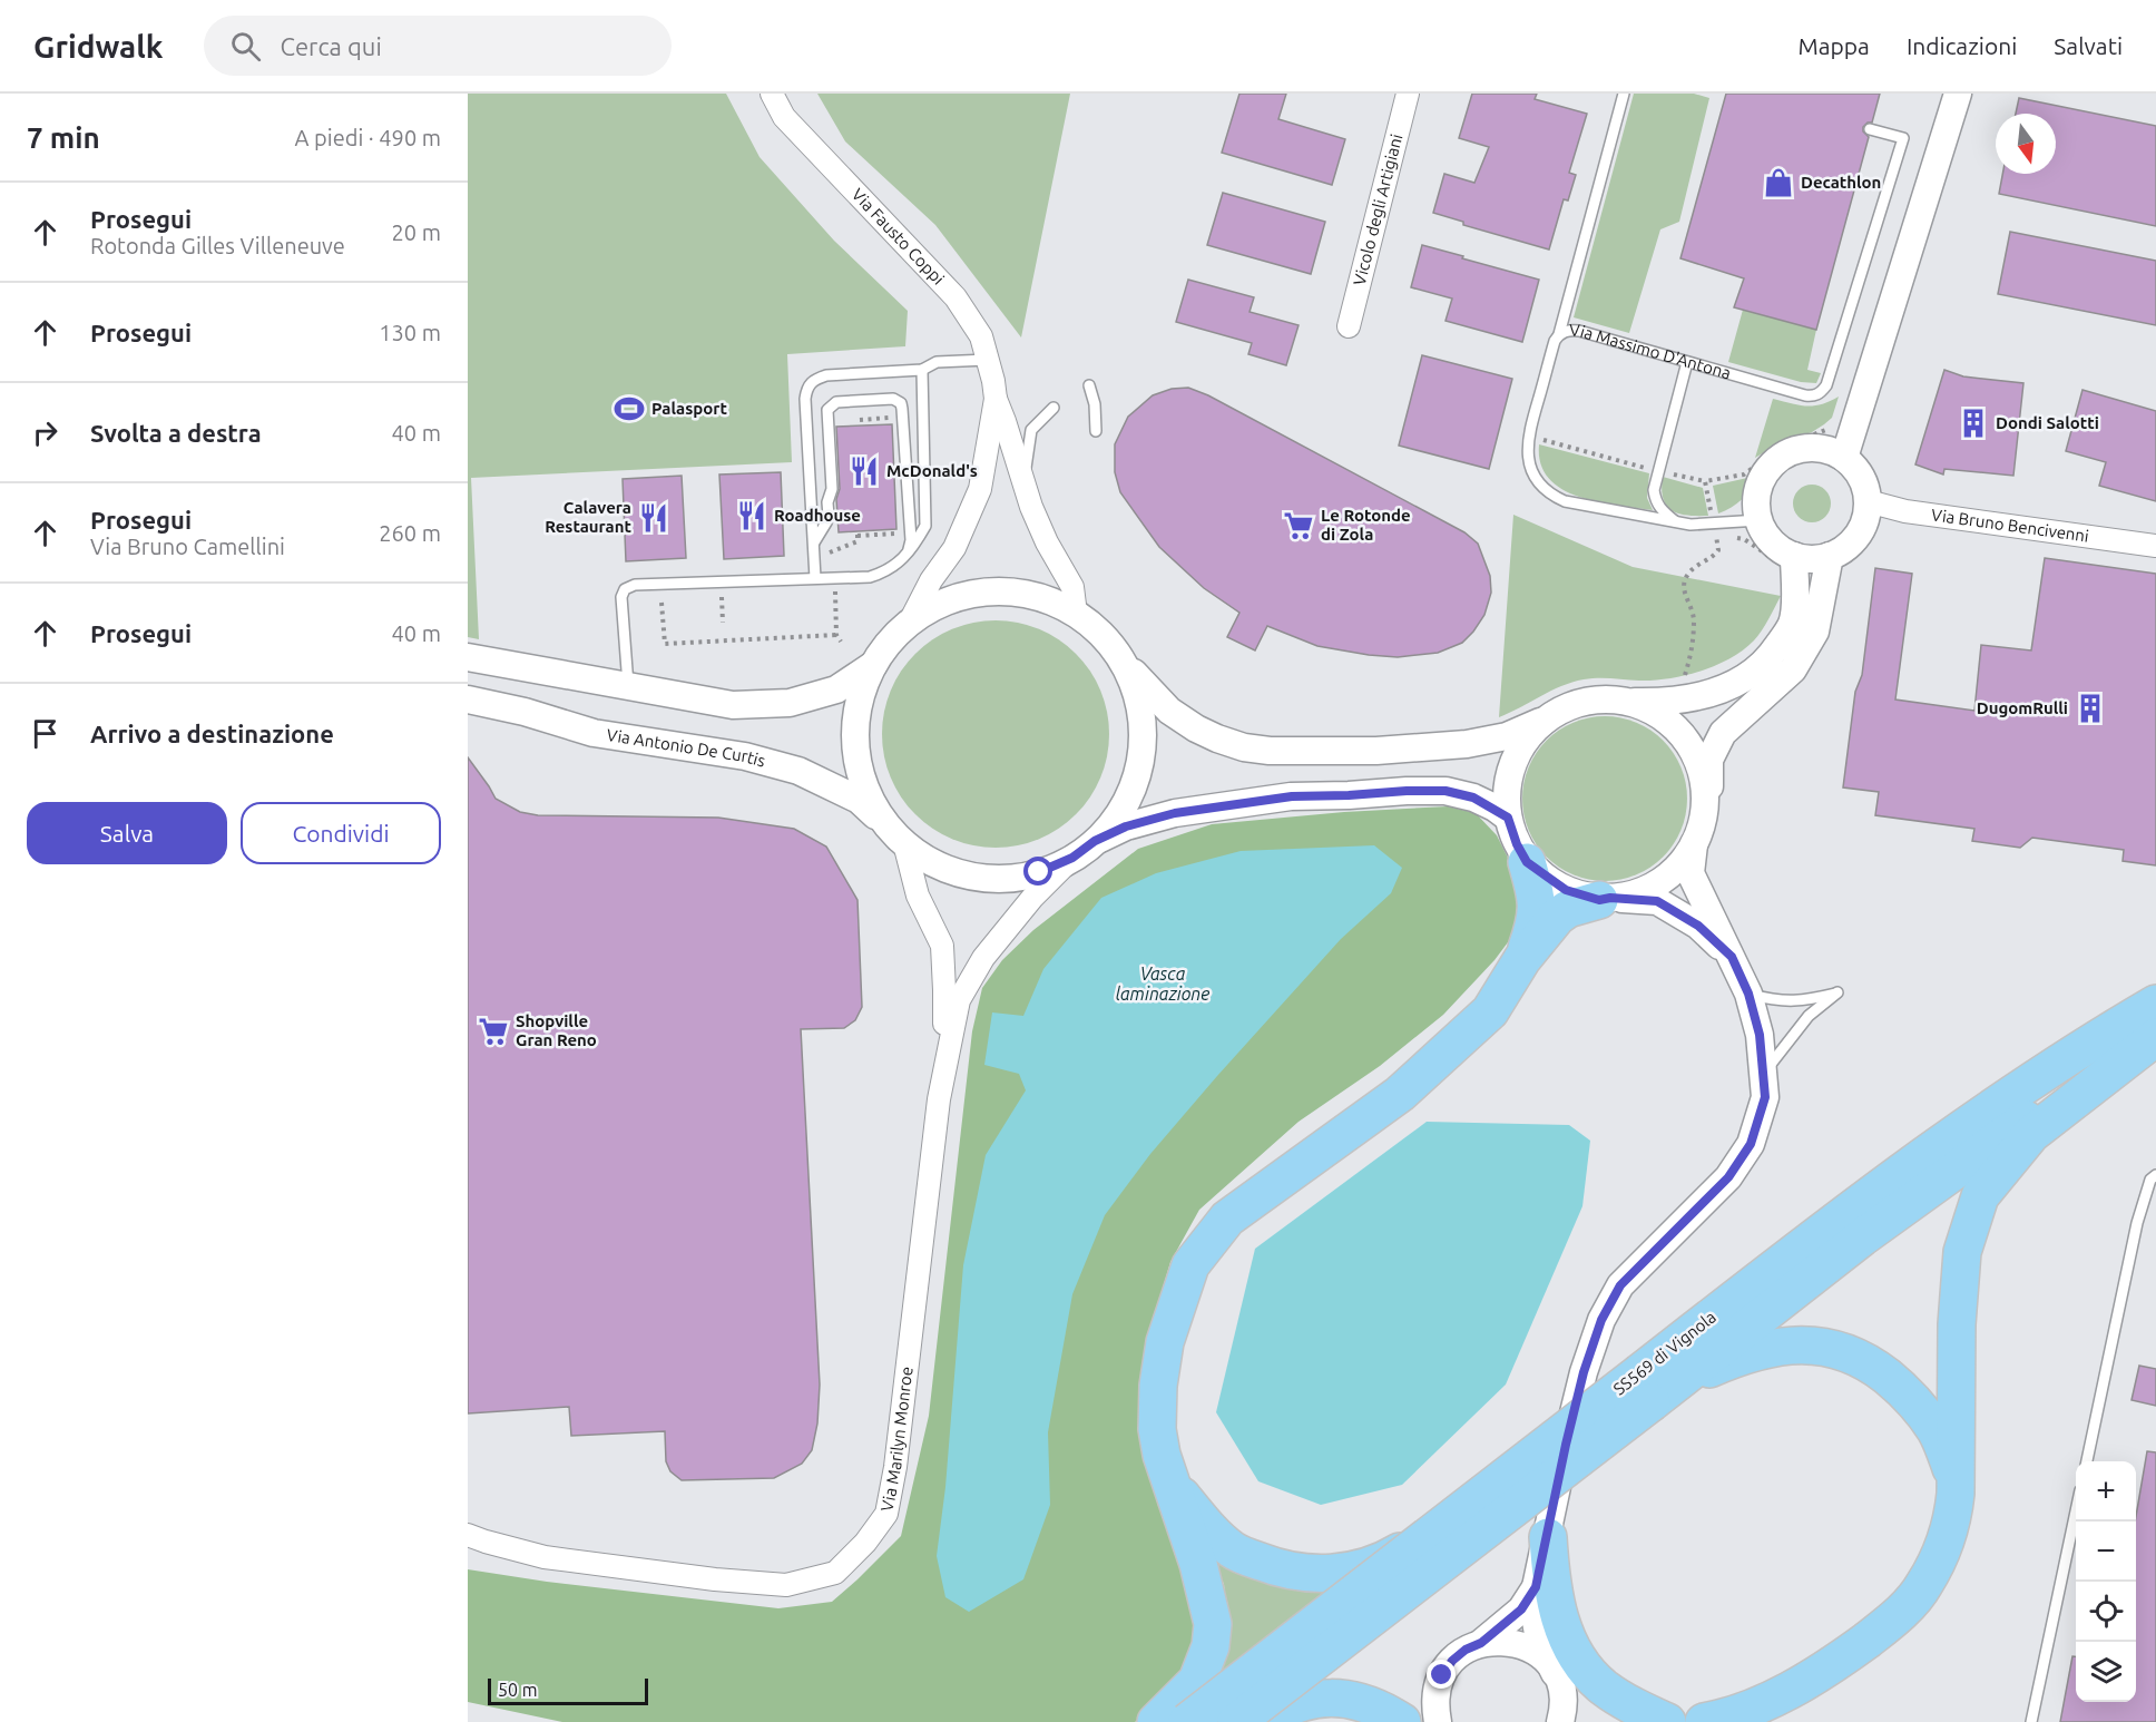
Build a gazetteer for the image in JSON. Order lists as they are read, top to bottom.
{
  "streets": {
    "highway": ["SS569 di Vignola"],
    "street": [
      "Vicolo degli Artigiani",
      "Via Fausto Coppi",
      "Via Bruno Bencivenni",
      "Via Antonio De Curtis",
      "Via Marilyn Monroe"
    ],
    "lane": ["Via Massimo D'Antona"]
  },
  "crossings": [
    ["Via Massimo D'Antona", "Via Bruno Bencivenni"],
    ["Via Antonio De Curtis", "Via Marilyn Monroe"]
  ],
  "water": ["Vasca laminazione"],
  "places": {
    "shop": ["Decathlon"],
    "sports": ["Palasport"],
    "building": ["Dondi Salotti", "DugomRulli"],
    "restaurant": ["McDonald's", "Roadhouse", "Calavera Restaurant"],
    "supermarket": ["Le Rotonde di Zola", "Shopville Gran Reno"]
  },
  "scale_bar": "50 m",
  "north": "bottom",
  "page": {
    "header": "Gridwalk",
    "search": "Cerca qui",
    "nav": ["Mappa", "Indicazioni", "Salvati"],
    "heading": ["7 min", "A piedi · 490 m"],
    "list": [
      ["Prosegui", "Rotonda Gilles Villeneuve", "20 m"],
      ["Prosegui", "130 m"],
      ["Svolta a destra", "40 m"],
      ["Prosegui", "Via Bruno Camellini", "260 m"],
      ["Prosegui", "40 m"],
      "Arrivo a destinazione"
    ],
    "buttons": ["Salva", "Condividi"],
    "map_buttons": ["+", "−"],
    "scale": "50 m"
  }
}
